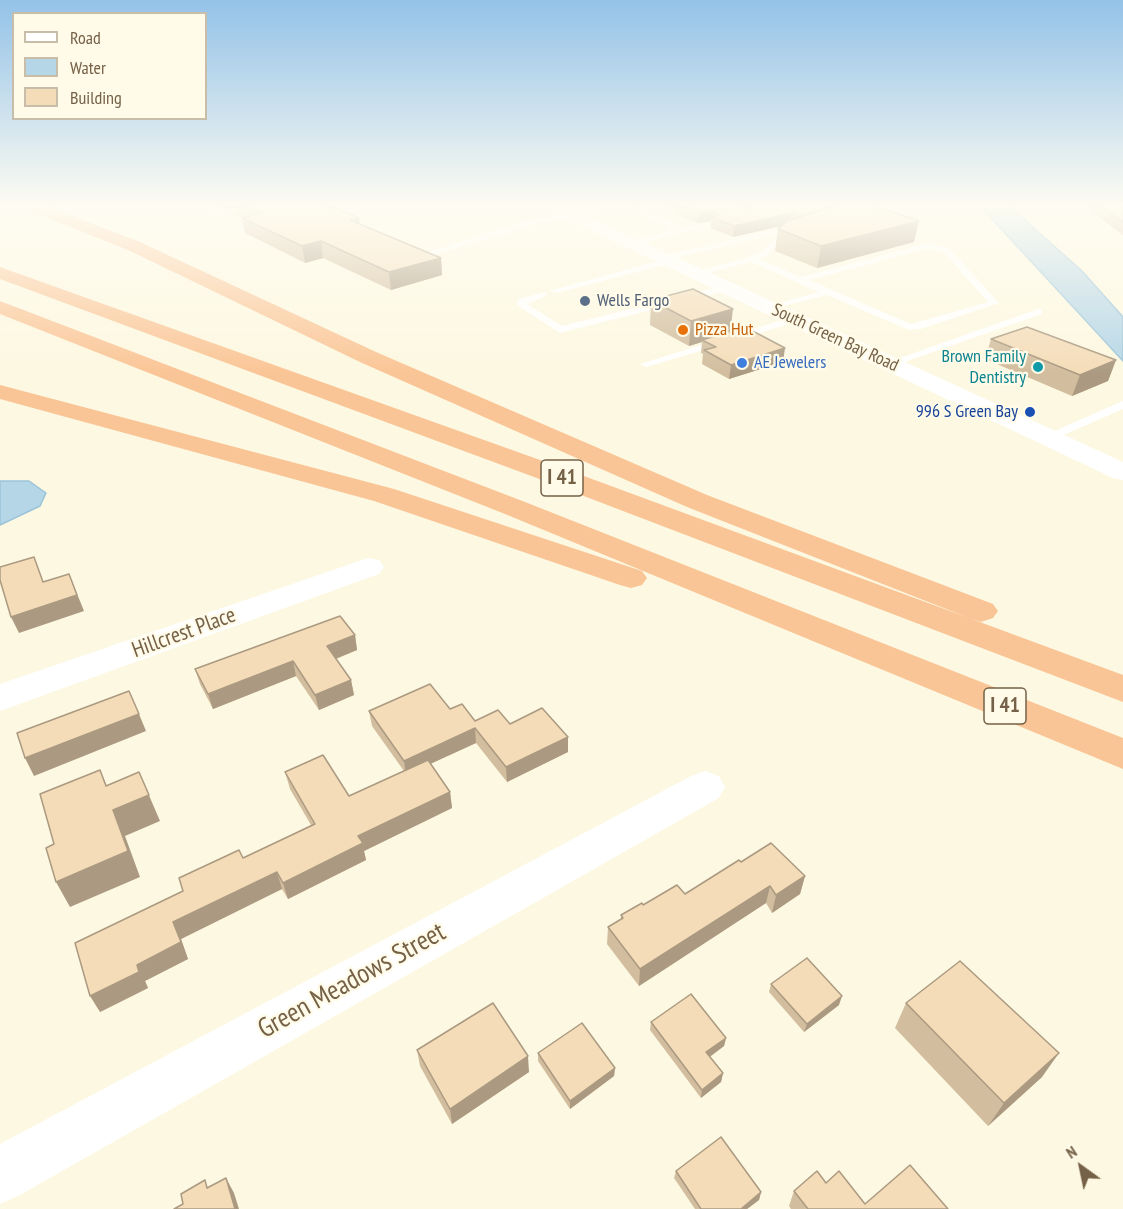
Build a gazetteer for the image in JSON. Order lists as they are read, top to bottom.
{
  "streets": {
    "highway": ["I 41"],
    "main road": ["South Green Bay Road", "Hillcrest Place", "Green Meadows Street"]
  },
  "places": [
    "Wells Fargo",
    "Pizza Hut",
    "AE Jewelers",
    "Brown Family Dentistry",
    "996 S Green Bay"
  ],
  "legend": ["Road", "Water", "Building"],
  "north": "top left"
}
